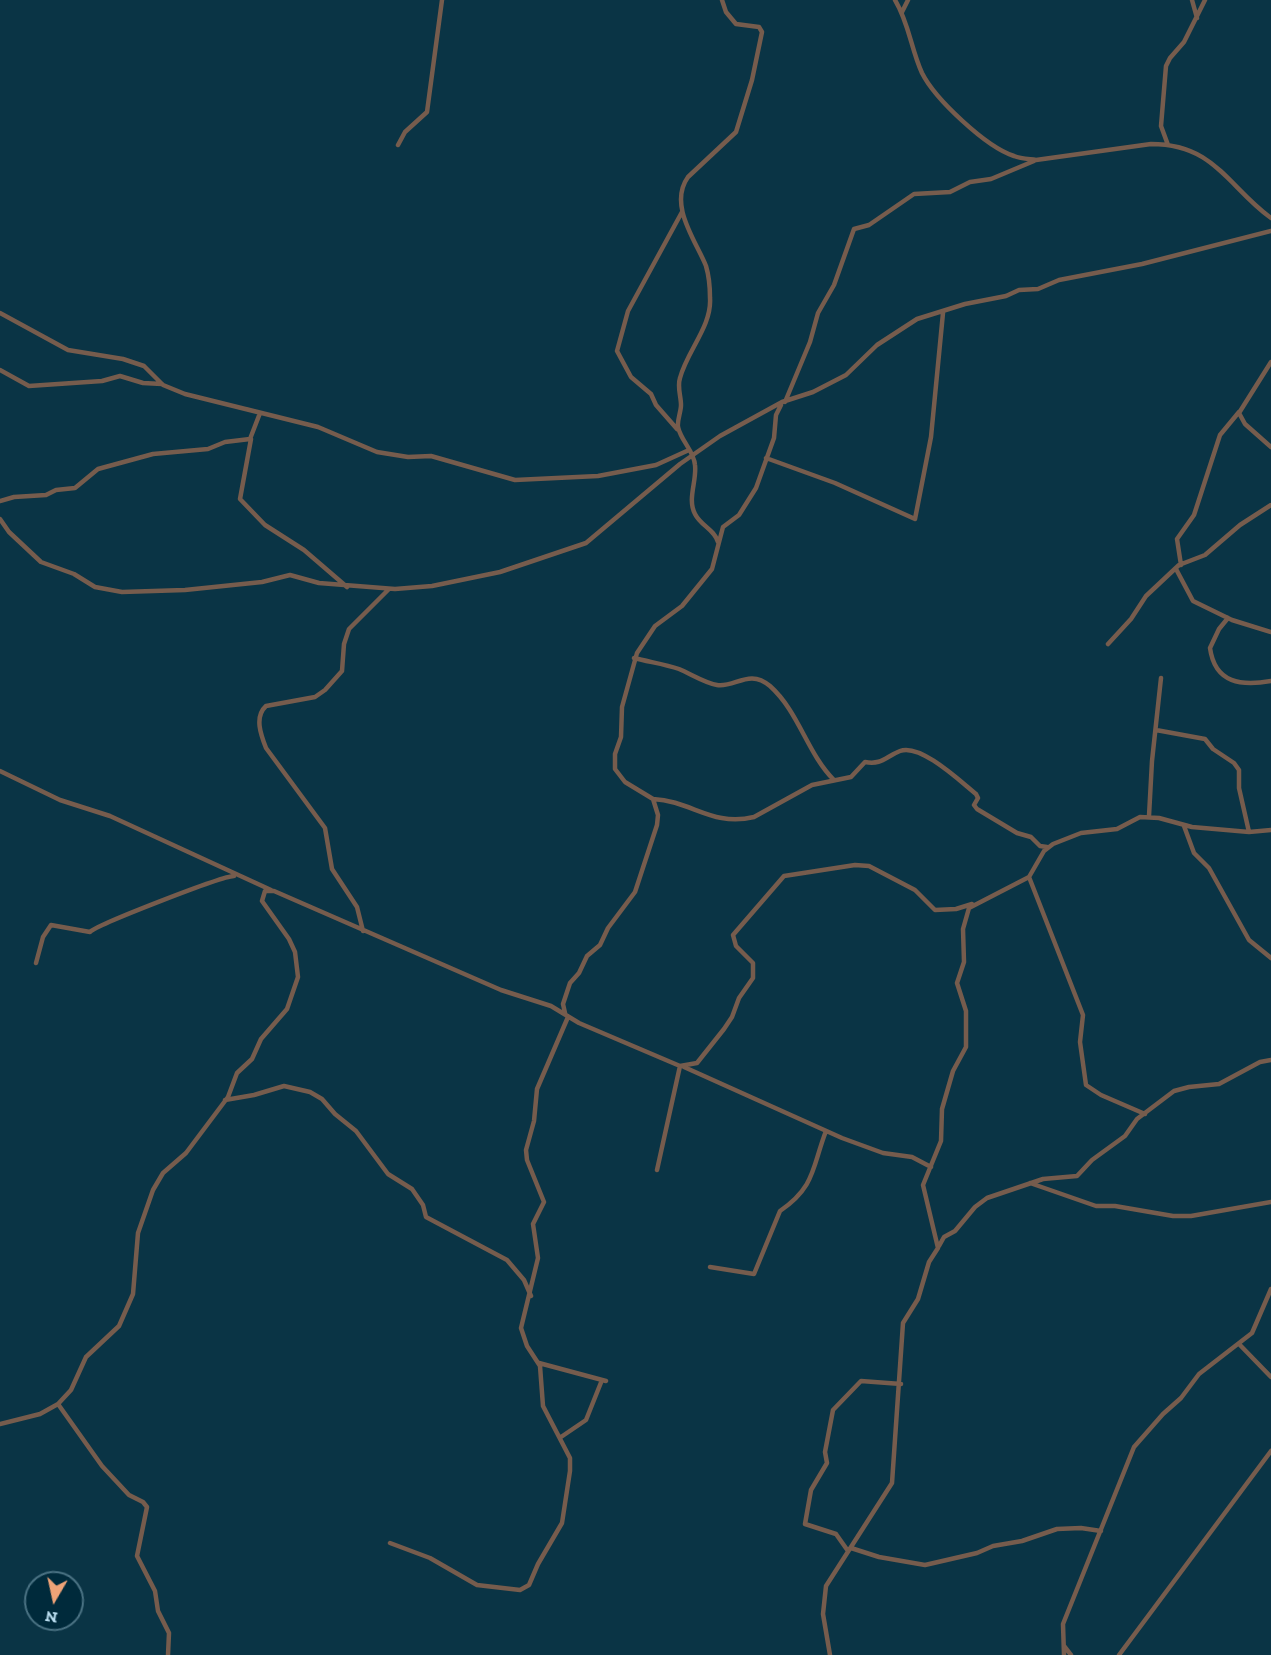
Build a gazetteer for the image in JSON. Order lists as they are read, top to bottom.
{
  "north": "bottom"
}
